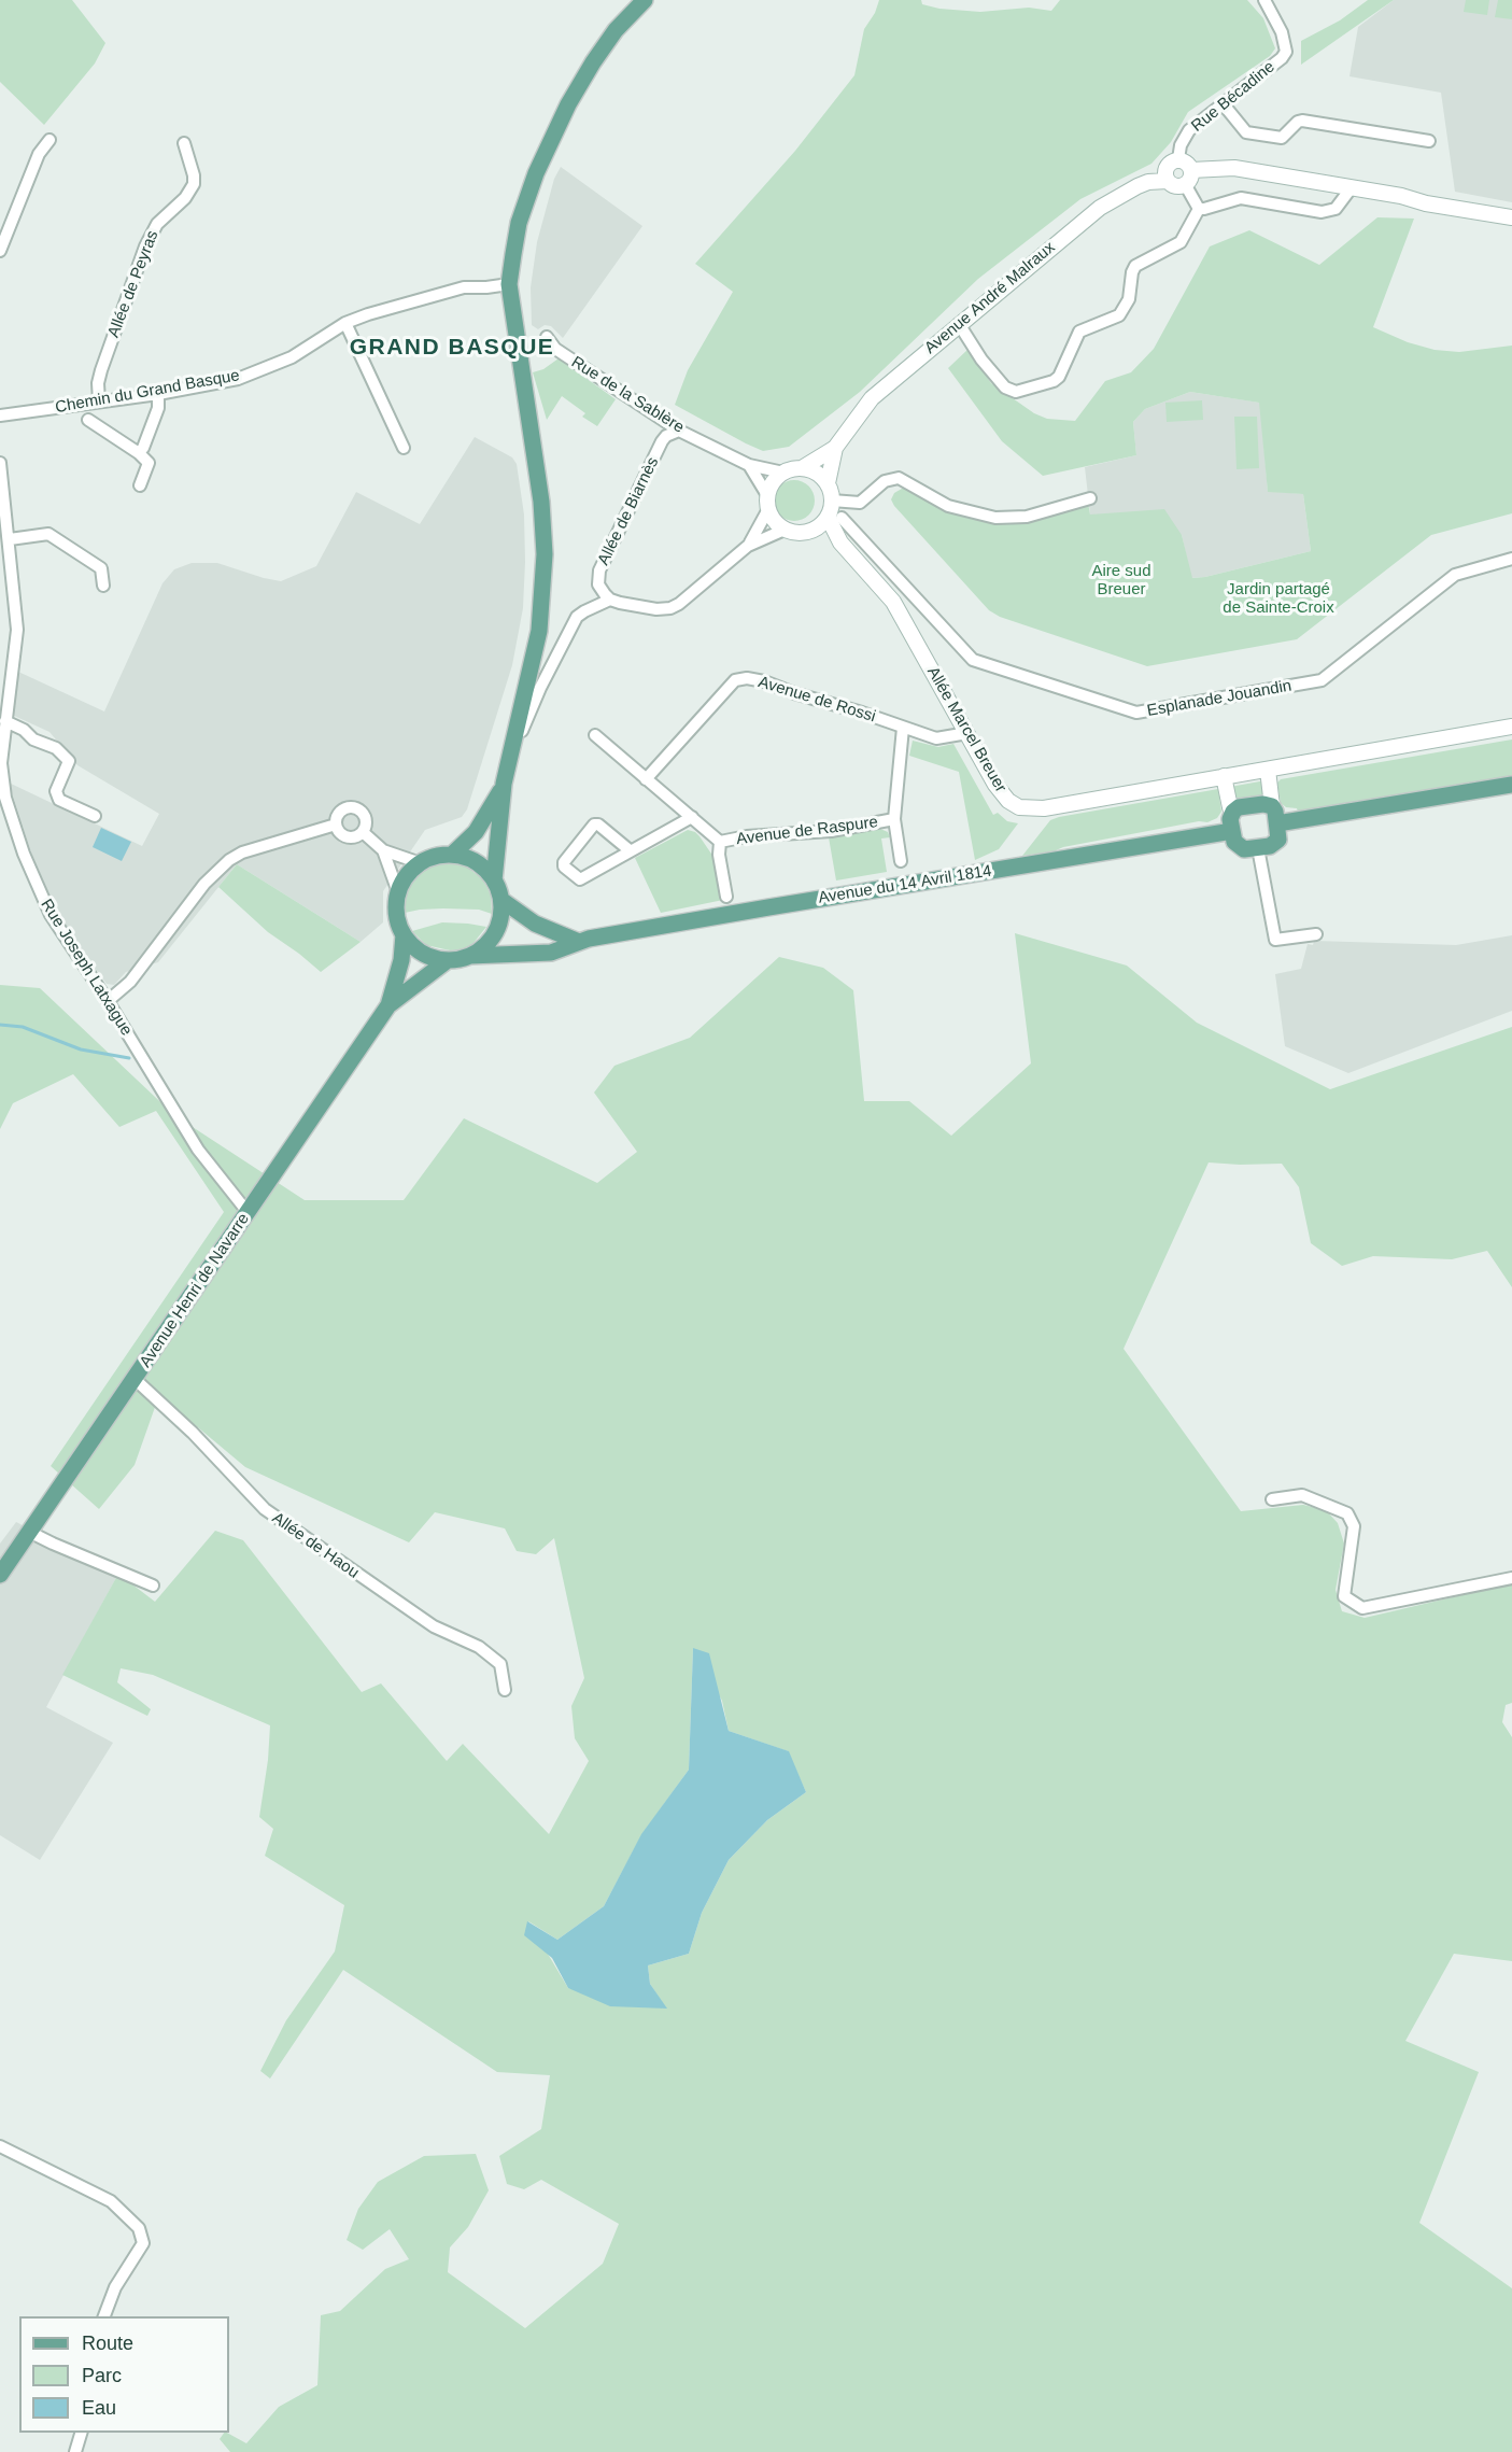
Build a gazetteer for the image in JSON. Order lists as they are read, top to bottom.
{
  "streets": {
    "main road": ["Avenue du 14 Avril 1814", "Avenue Henri de Navarre"],
    "street": [
      "Rue Bécadine",
      "Allée de Peyras",
      "Avenue André Malraux",
      "Chemin du Grand Basque",
      "Rue de la Sablère",
      "Allée de Biarnès",
      "Esplanade Jouandin",
      "Avenue de Rossi",
      "Allée Marcel Breuer",
      "Avenue de Raspure",
      "Rue Joseph Latxague",
      "Allée de Haou"
    ]
  },
  "crossings": [
    ["Rue Bécadine", "Avenue André Malraux"],
    ["Allée de Peyras", "Chemin du Grand Basque"],
    ["Avenue André Malraux", "Rue de la Sablère"],
    ["Avenue André Malraux", "Esplanade Jouandin"],
    ["Avenue André Malraux", "Allée Marcel Breuer"],
    ["Rue de la Sablère", "Allée de Biarnès"],
    ["Rue de la Sablère", "Esplanade Jouandin"],
    ["Rue de la Sablère", "Allée Marcel Breuer"],
    ["Esplanade Jouandin", "Allée Marcel Breuer"],
    ["Avenue de Rossi", "Allée Marcel Breuer"],
    ["Avenue de Rossi", "Avenue de Raspure"],
    ["Avenue du 14 Avril 1814", "Avenue Henri de Navarre"],
    ["Rue Joseph Latxague", "Avenue Henri de Navarre"],
    ["Avenue Henri de Navarre", "Allée de Haou"]
  ],
  "districts": ["GRAND BASQUE"],
  "parks": ["Aire sud Breuer", "Jardin partagé de Sainte-Croix"],
  "legend": ["Route", "Parc", "Eau"]
}
